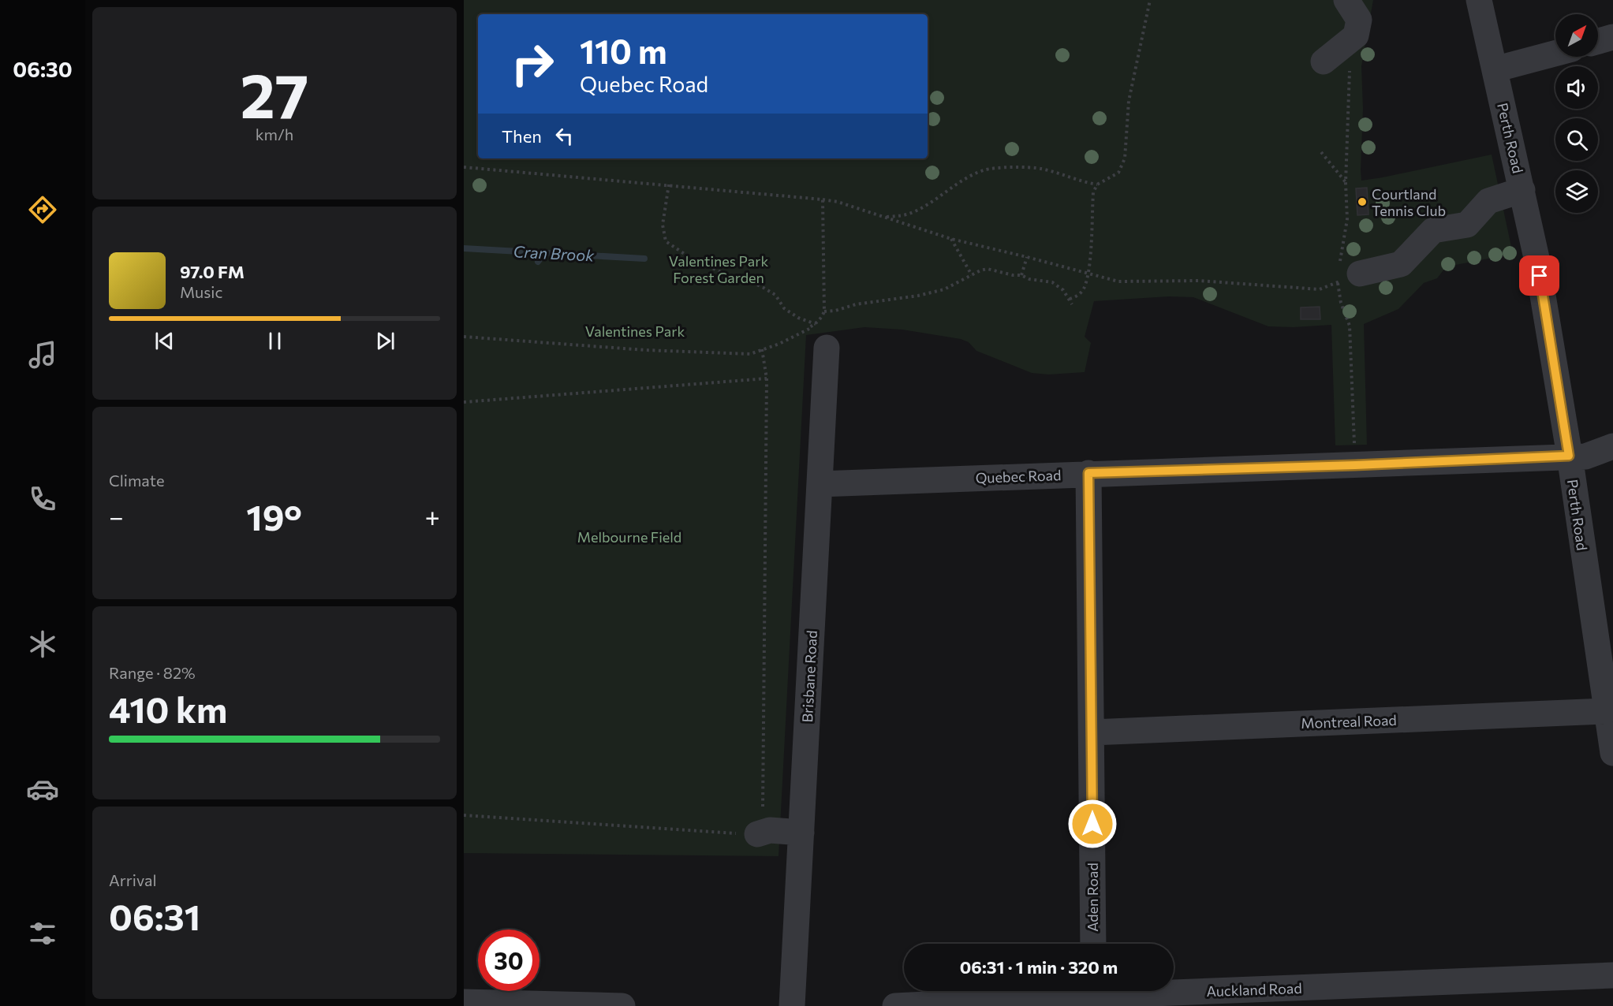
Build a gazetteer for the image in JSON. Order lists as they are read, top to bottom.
{
  "streets": {
    "street": [
      "Perth Road",
      "Quebec Road",
      "Brisbane Road",
      "Montreal Road",
      "Aden Road",
      "Auckland Road"
    ]
  },
  "crossings": [
    ["Perth Road", "Quebec Road"],
    ["Perth Road", "Montreal Road"],
    ["Quebec Road", "Brisbane Road"],
    ["Quebec Road", "Aden Road"],
    ["Montreal Road", "Aden Road"]
  ],
  "water": ["Cran Brook"],
  "parks": ["Valentines Park Forest Garden", "Valentines Park", "Melbourne Field"],
  "places": ["Courtland Tennis Club"],
  "north": "top right",
  "page": {
    "tabs": "06:30",
    "tile": [
      ["27", "km/h"],
      "Climate",
      ["Range · 82%", "410 km"],
      ["Arrival", "06:31"]
    ],
    "turn": ["110 m", "Quebec Road"],
    "then": "Then",
    "song": ["97.0 FM", "Music"],
    "heat": ["−", "19°", "+"],
    "limit": "30",
    "trip": "06:31 · 1 min · 320 m"
  }
}
